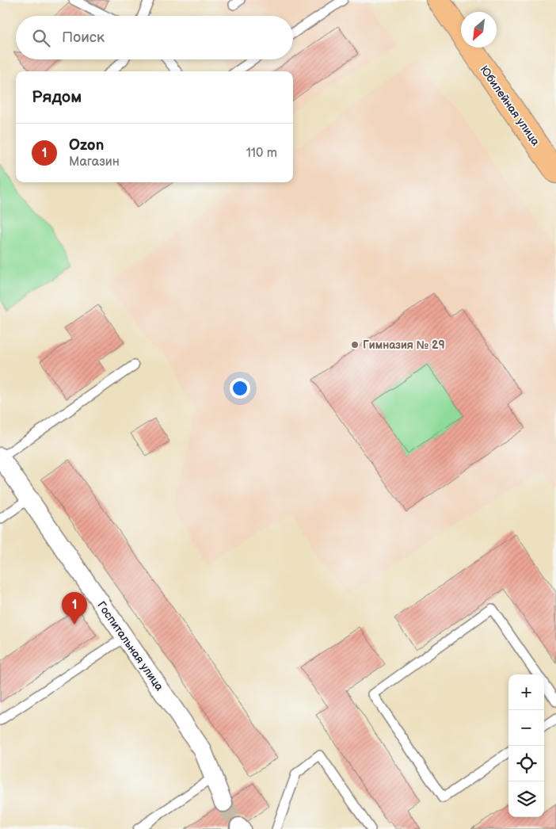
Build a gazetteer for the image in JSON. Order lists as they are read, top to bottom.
{
  "streets": {
    "main road": ["Юбилейная улица"],
    "street": ["Госпитальная улица"]
  },
  "places": ["Гимназия № 29"],
  "north": "bottom left",
  "page": {
    "search": "Поиск",
    "heading": "Рядом",
    "list": [
      {
        "mark": "1",
        "name": "Ozon",
        "note": "Магазин",
        "value": "110 m"
      }
    ],
    "pins": "1",
    "map_buttons": ["+", "−"]
  }
}
